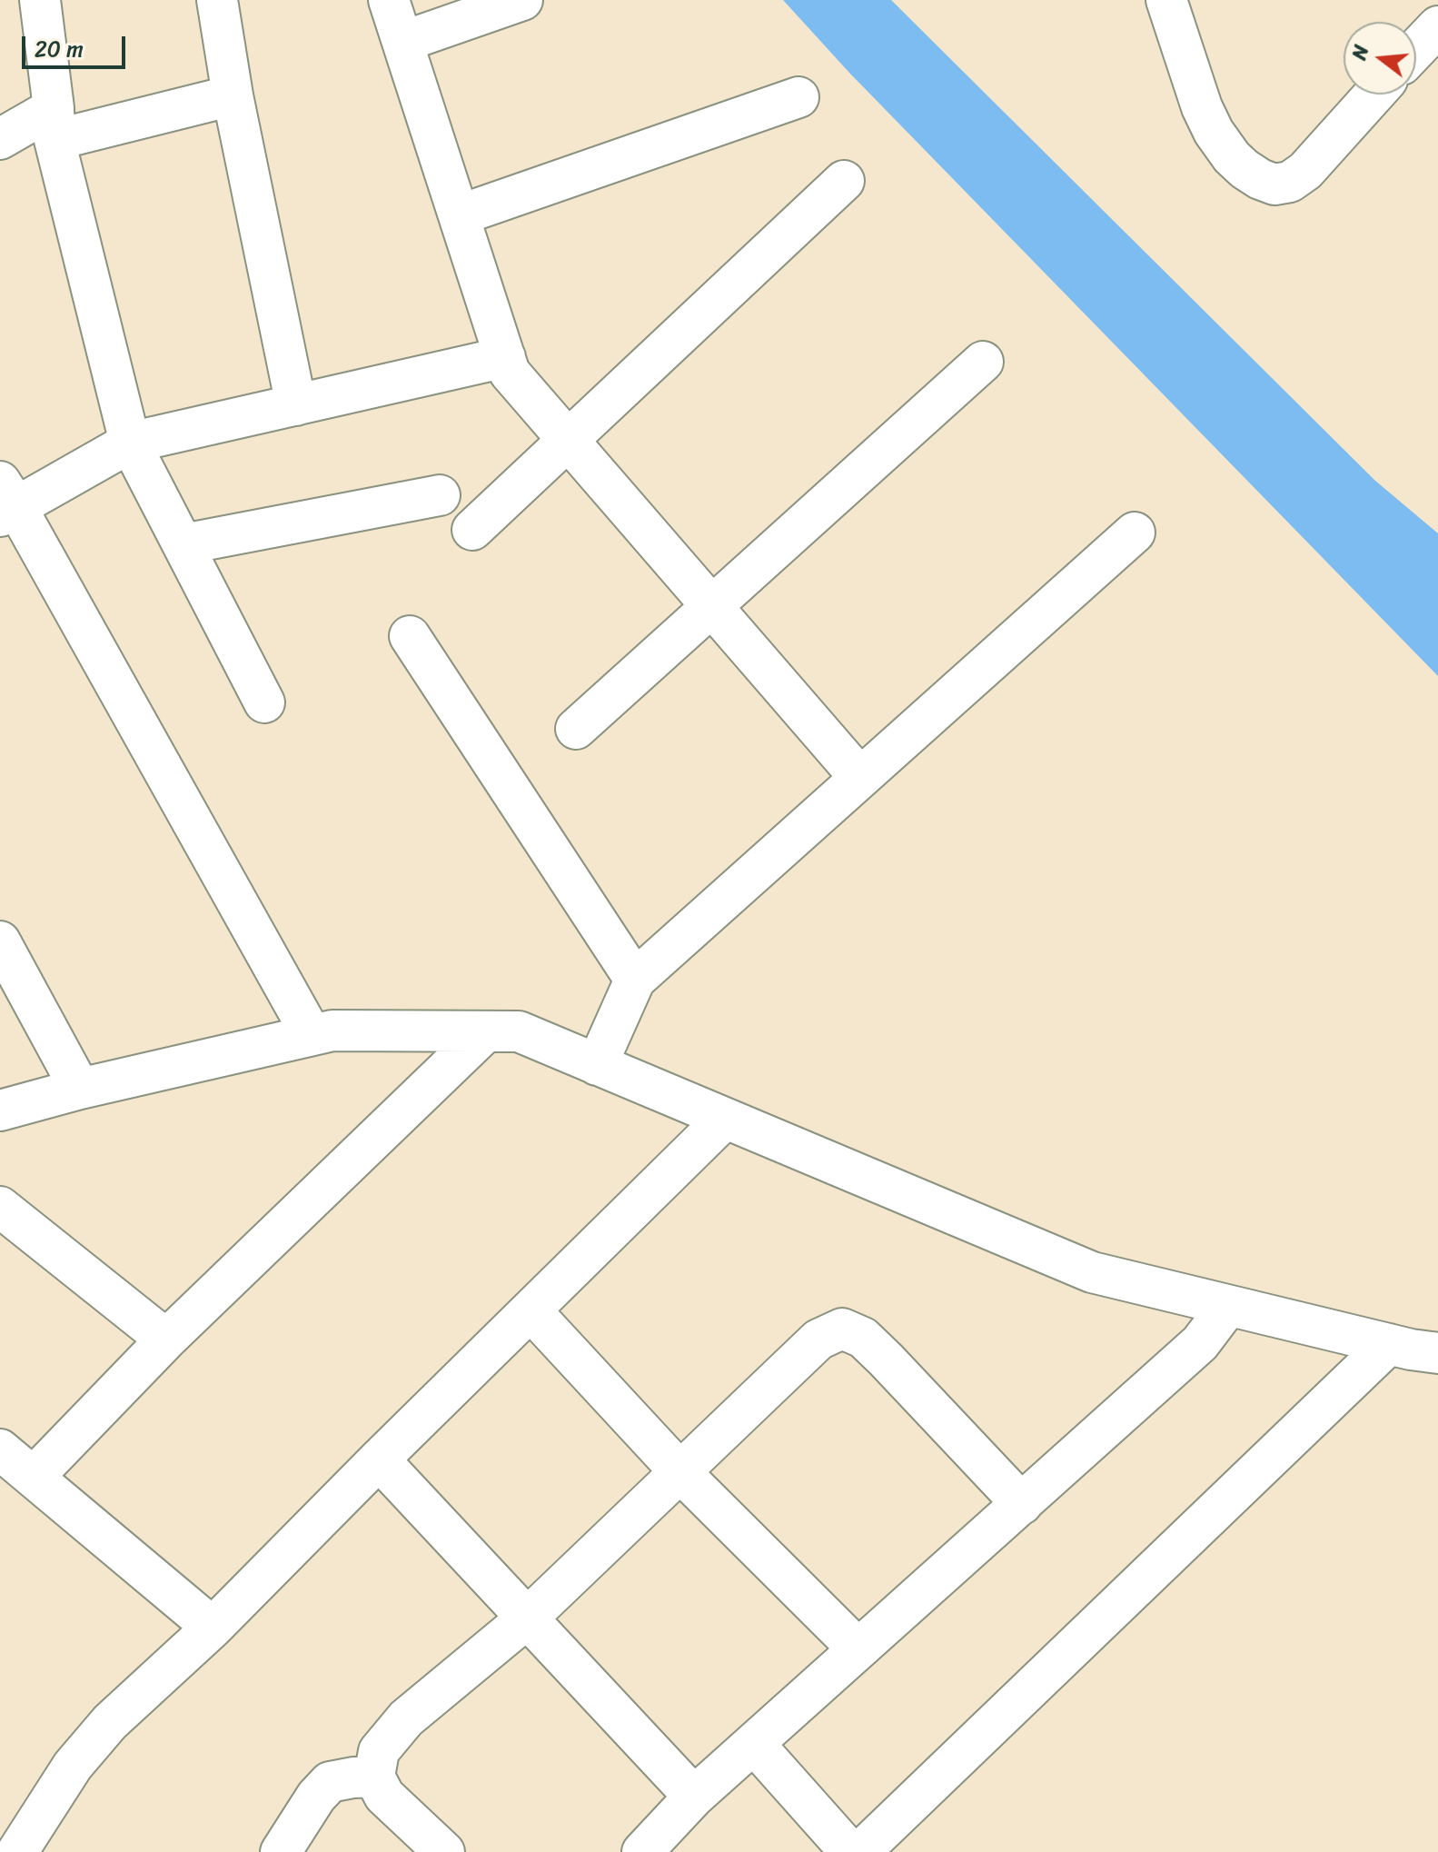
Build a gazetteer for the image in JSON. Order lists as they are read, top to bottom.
{
  "scale_bar": "20 m",
  "north": "left"
}
